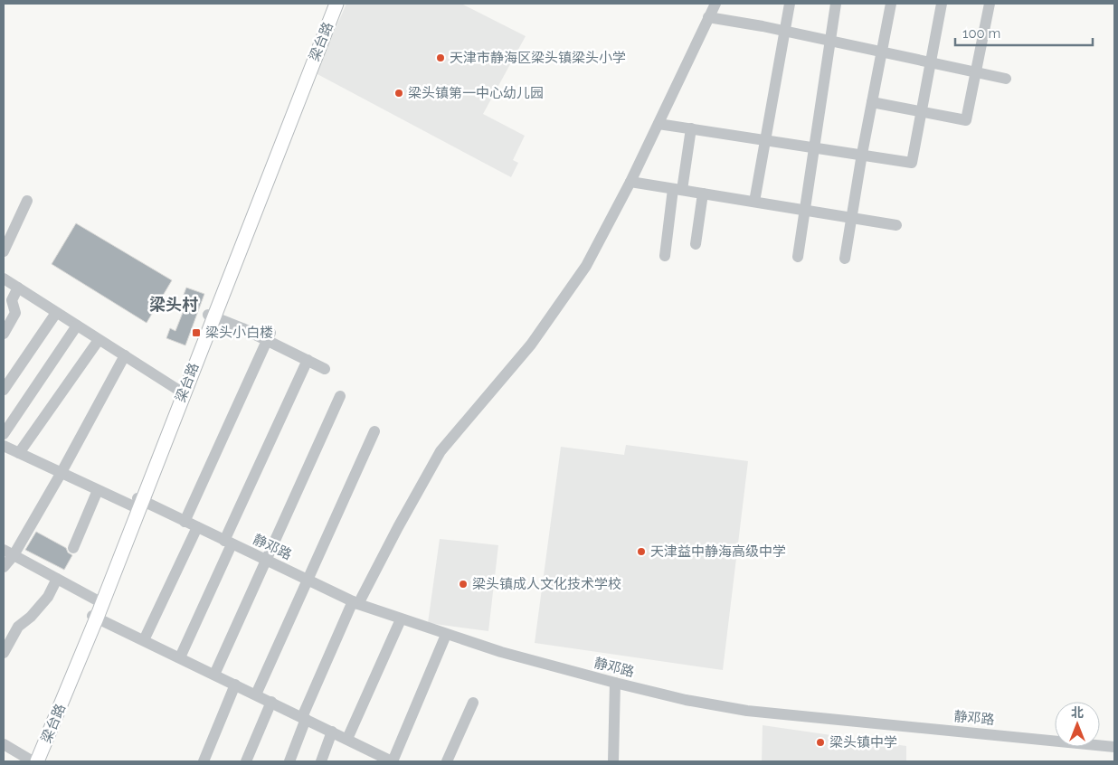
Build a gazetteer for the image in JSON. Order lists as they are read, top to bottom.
{
  "streets": {
    "main road": ["梁台路"],
    "street": ["静邓路"]
  },
  "crossings": [
    ["梁台路", "静邓路"]
  ],
  "districts": ["梁头村"],
  "places": {
    "other": [
      "天津市静海区梁头镇梁头小学",
      "梁头镇第一中心幼儿园",
      "天津益中静海高级中学",
      "梁头镇成人文化技术学校",
      "梁头镇中学"
    ],
    "transit": ["梁头小白楼"]
  },
  "scale_bar": "100 m",
  "north": "top"
}
